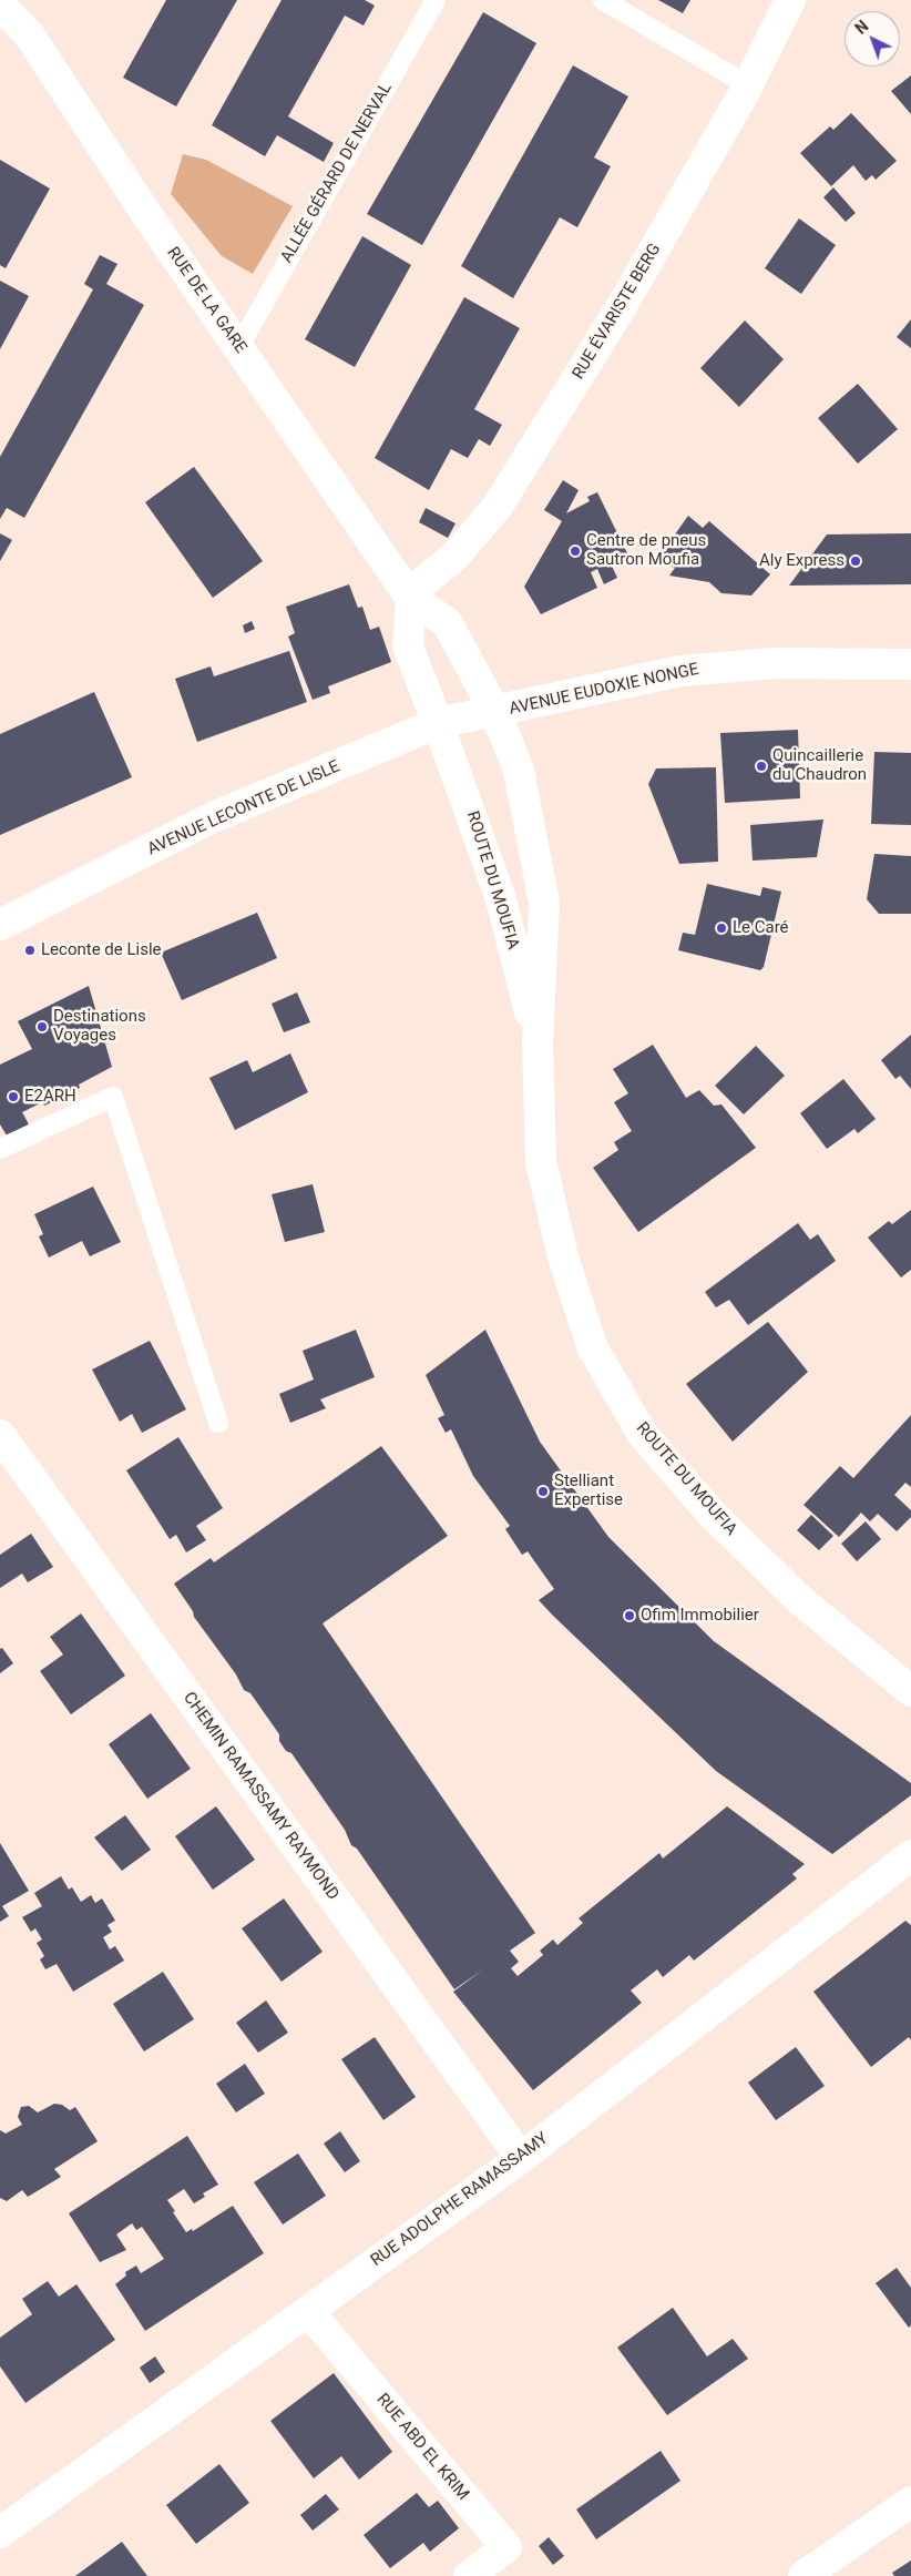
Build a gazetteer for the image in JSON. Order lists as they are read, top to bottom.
{
  "streets": {
    "street": [
      "RUE DE LA GARE",
      "RUE ÉVARISTE BERG",
      "AVENUE EUDOXIE NONGE",
      "AVENUE LECONTE DE LISLE",
      "ROUTE DU MOUFIA",
      "CHEMIN RAMASSAMY RAYMOND",
      "RUE ADOLPHE RAMASSAMY",
      "RUE ABD EL KRIM"
    ],
    "lane": ["ALLÉE GÉRARD DE NERVAL"]
  },
  "crossings": [
    ["ALLÉE GÉRARD DE NERVAL", "RUE DE LA GARE"],
    ["RUE DE LA GARE", "RUE ÉVARISTE BERG"],
    ["RUE DE LA GARE", "AVENUE EUDOXIE NONGE"],
    ["RUE DE LA GARE", "AVENUE LECONTE DE LISLE"],
    ["RUE DE LA GARE", "ROUTE DU MOUFIA"],
    ["AVENUE EUDOXIE NONGE", "AVENUE LECONTE DE LISLE"],
    ["AVENUE EUDOXIE NONGE", "ROUTE DU MOUFIA"],
    ["AVENUE LECONTE DE LISLE", "ROUTE DU MOUFIA"],
    ["CHEMIN RAMASSAMY RAYMOND", "RUE ADOLPHE RAMASSAMY"],
    ["RUE ADOLPHE RAMASSAMY", "RUE ABD EL KRIM"]
  ],
  "places": [
    "Centre de pneus Sautron Moufia",
    "Aly Express",
    "Quincaillerie du Chaudron",
    "Le Caré",
    "Leconte de Lisle",
    "Destinations Voyages",
    "E2ARH",
    "Stelliant Expertise",
    "Ofim Immobilier"
  ],
  "north": "top left"
}
